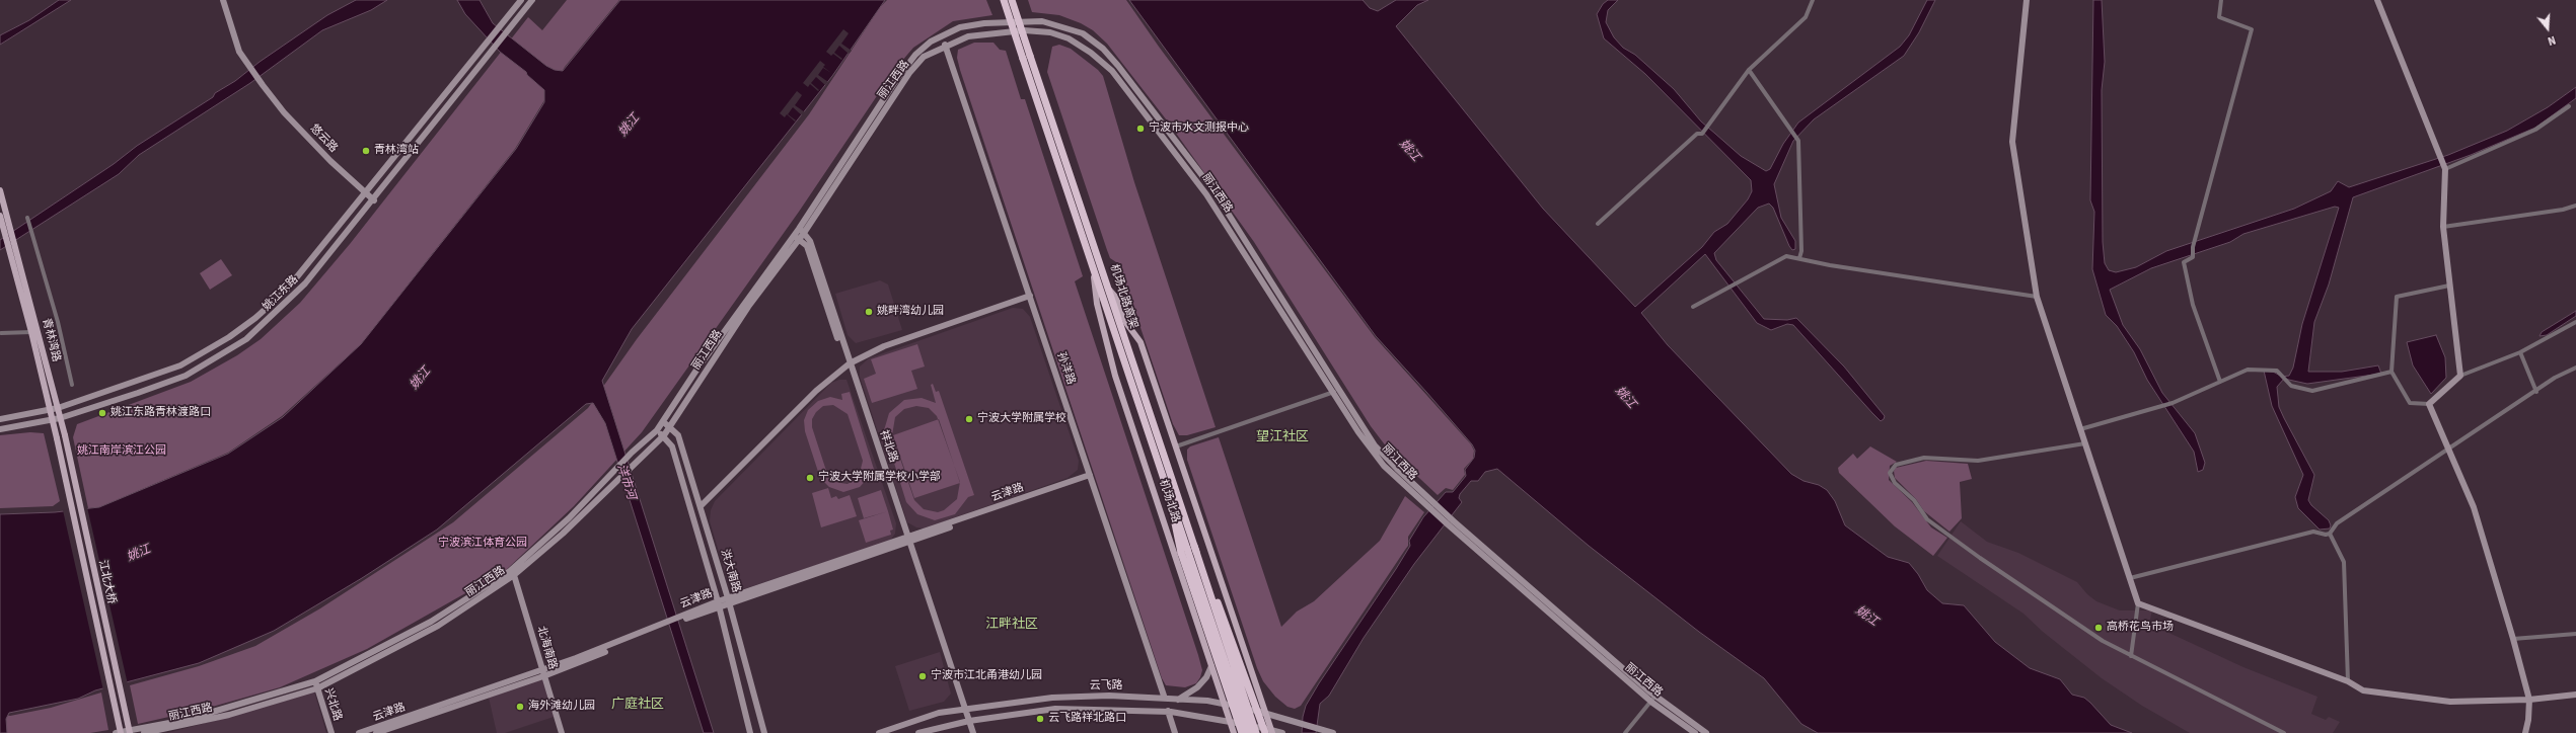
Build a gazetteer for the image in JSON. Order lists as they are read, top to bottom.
{
  "streets": {
    "highway": ["机场北路高架"],
    "main road": [
      "丽江西路",
      "悠云路",
      "姚江东路",
      "青林湾路",
      "孙洋路",
      "祥北路",
      "云津路",
      "机场北路",
      "洪大南路",
      "江北大桥",
      "北海南路",
      "云飞路",
      "兴北路"
    ]
  },
  "crossings": [
    ["丽江西路", "孙洋路"],
    ["丽江西路", "祥北路"],
    ["丽江西路", "洪大南路"],
    ["丽江西路", "北海南路"],
    ["丽江西路", "兴北路"],
    ["悠云路", "姚江东路"],
    ["姚江东路", "青林湾路"],
    ["机场北路高架", "机场北路"],
    ["青林湾路", "江北大桥"],
    ["孙洋路", "云津路"],
    ["孙洋路", "云飞路"],
    ["祥北路", "云津路"],
    ["祥北路", "云飞路"],
    ["云津路", "洪大南路"],
    ["云津路", "北海南路"],
    ["机场北路", "云飞路"]
  ],
  "districts": ["望江社区", "江畔社区", "广庭社区"],
  "water": ["姚江", "洋市河"],
  "parks": ["姚江南岸滨江公园", "宁波滨江体育公园"],
  "places": [
    "宁波市水文测报中心",
    "青林湾站",
    "姚畔湾幼儿园",
    "姚江东路青林渡路口",
    "宁波大学附属学校",
    "宁波大学附属学校小学部",
    "高桥花鸟市场",
    "宁波市江北甬港幼儿园",
    "海外滩幼儿园",
    "云飞路祥北路口"
  ],
  "north": "bottom"
}
